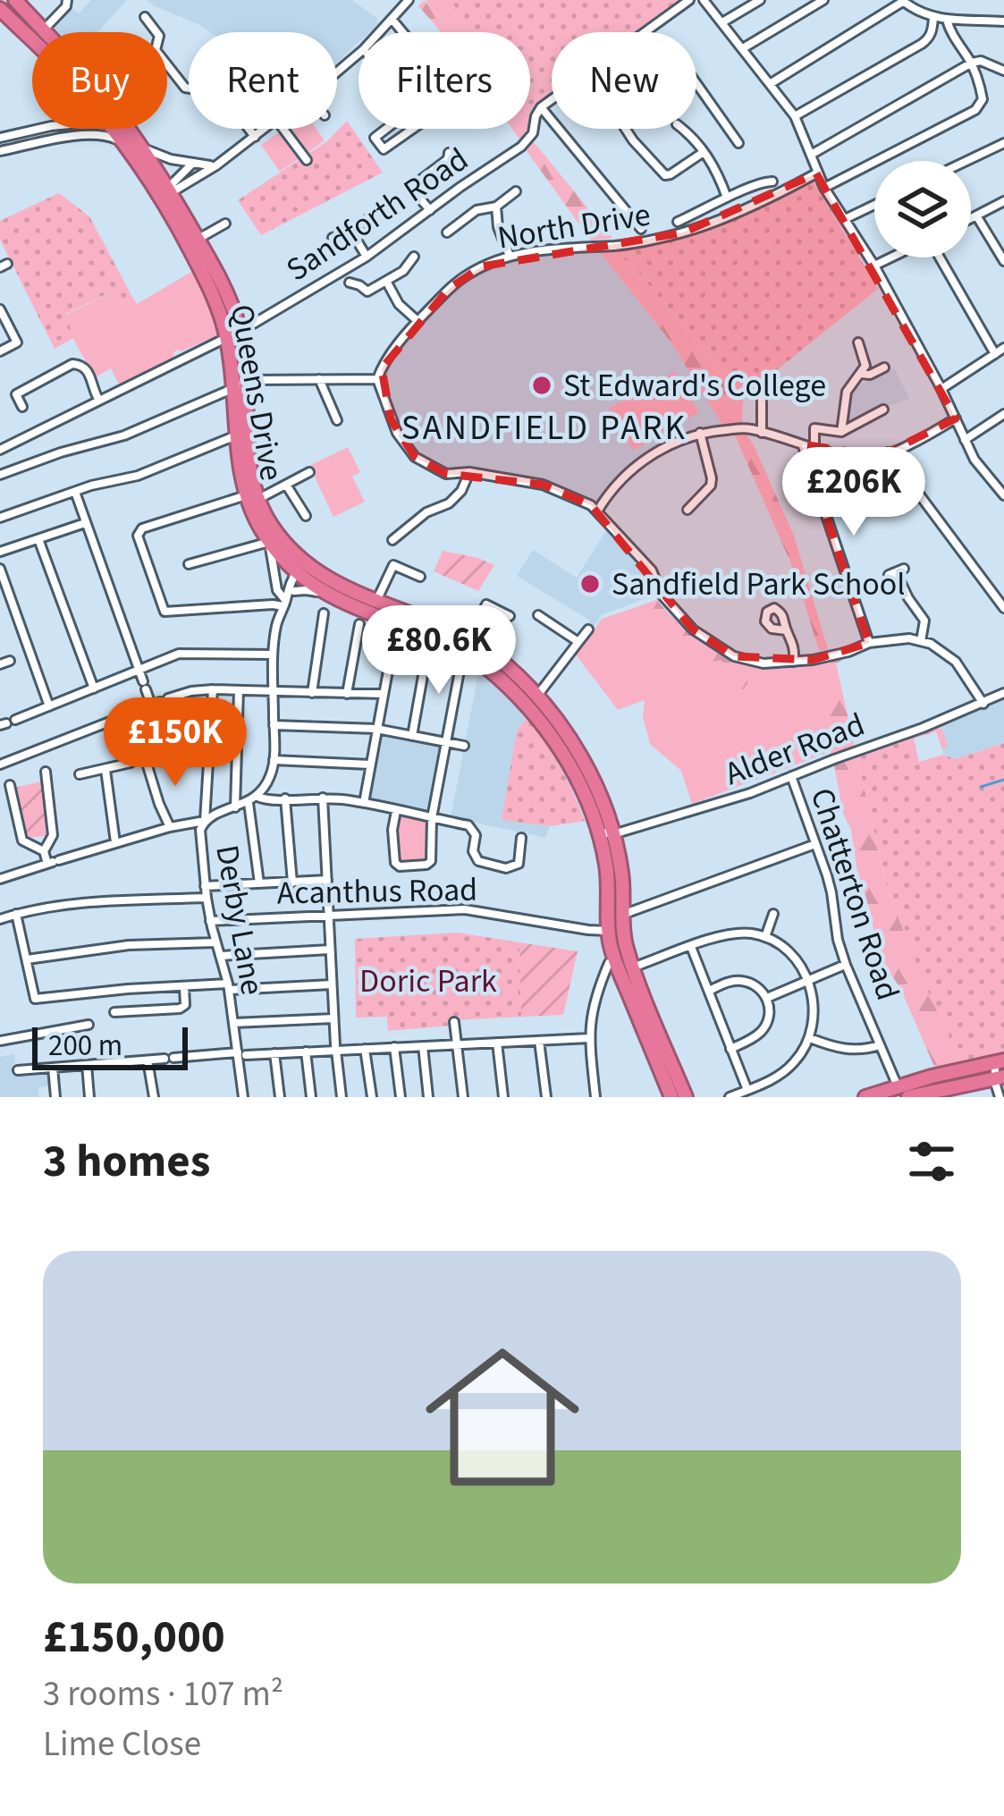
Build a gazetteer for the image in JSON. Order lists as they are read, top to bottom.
{
  "streets": {
    "highway": ["Queens Drive"],
    "street": [
      "Sandforth Road",
      "North Drive",
      "Alder Road",
      "Acanthus Road",
      "Chatterton Road",
      "Derby Lane"
    ]
  },
  "crossings": [
    ["Sandforth Road", "Queens Drive"],
    ["Queens Drive", "Alder Road"],
    ["Queens Drive", "Derby Lane"],
    ["Alder Road", "Chatterton Road"],
    ["Acanthus Road", "Derby Lane"]
  ],
  "districts": ["SANDFIELD PARK"],
  "parks": ["Doric Park"],
  "places": ["St Edward's College", "Sandfield Park School"],
  "scale_bar": "200 m",
  "page": {
    "chip": [
      "Buy",
      "Rent",
      "Filters",
      "New"
    ],
    "price": ["£206K", "£80.6K", "£150K"],
    "scale": "200 m",
    "heading": "3 homes",
    "list": [
      {
        "name": "£150,000",
        "note": "3 rooms · 107 m² · Lime Close"
      }
    ]
  }
}
